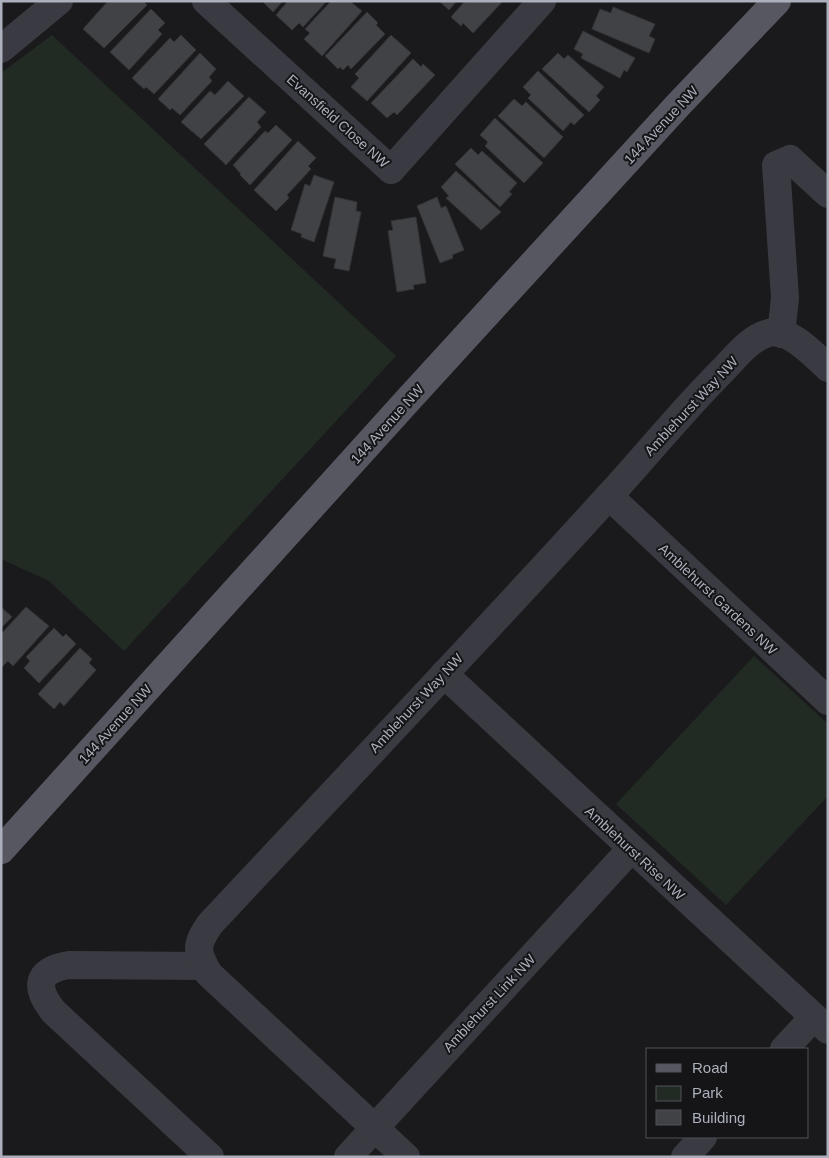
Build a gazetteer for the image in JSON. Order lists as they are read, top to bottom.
{
  "streets": {
    "main road": ["144 Avenue NW"],
    "street": [
      "Evansfield Close NW",
      "Amblehurst Way NW",
      "Amblehurst Gardens NW",
      "Amblehurst Rise NW",
      "Amblehurst Link NW"
    ]
  },
  "crossings": [
    ["Amblehurst Way NW", "Amblehurst Gardens NW"],
    ["Amblehurst Way NW", "Amblehurst Rise NW"],
    ["Amblehurst Way NW", "Amblehurst Link NW"],
    ["Amblehurst Rise NW", "Amblehurst Link NW"]
  ],
  "legend": ["Road", "Park", "Building"]
}
